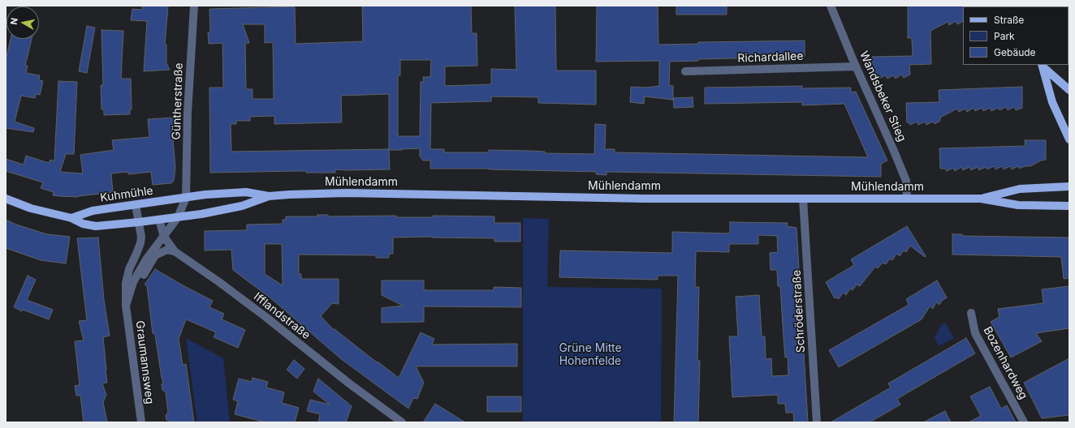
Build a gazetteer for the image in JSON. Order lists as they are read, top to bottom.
{
  "streets": {
    "main road": ["Mühlendamm", "Kuhmühle"],
    "street": [
      "Richardallee",
      "Wandsbeker Stieg",
      "Güntherstraße",
      "Schröderstraße",
      "Ifflandstraße",
      "Graumannsweg",
      "Bozenhardweg"
    ]
  },
  "crossings": [
    ["Richardallee", "Wandsbeker Stieg"],
    ["Wandsbeker Stieg", "Mühlendamm"],
    ["Güntherstraße", "Mühlendamm"],
    ["Güntherstraße", "Kuhmühle"],
    ["Güntherstraße", "Graumannsweg"],
    ["Mühlendamm", "Kuhmühle"],
    ["Mühlendamm", "Schröderstraße"],
    ["Mühlendamm", "Graumannsweg"],
    ["Kuhmühle", "Graumannsweg"],
    ["Ifflandstraße", "Graumannsweg"]
  ],
  "parks": ["Grüne Mitte Hohenfelde"],
  "legend": ["Straße", "Park", "Gebäude"],
  "north": "left"
}
